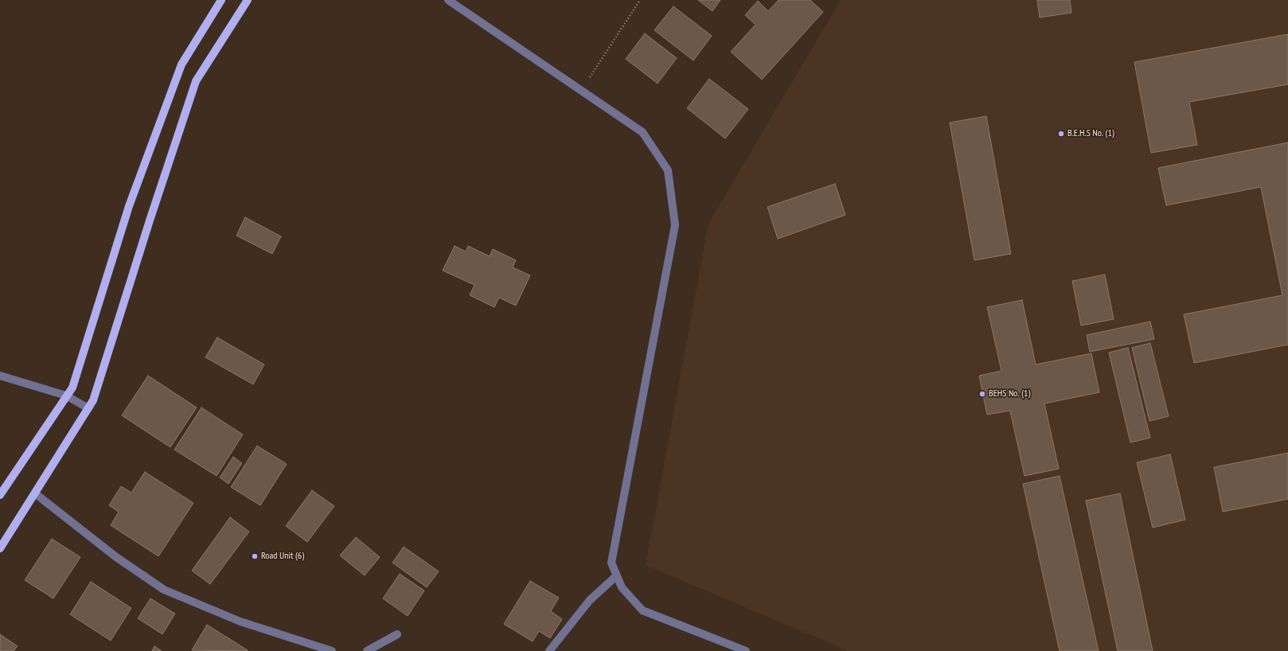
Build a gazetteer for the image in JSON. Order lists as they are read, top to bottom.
{
  "places": ["B.E.H.S No. (1)", "BEHS No. (1)", "Road Unit (6)"]
}
